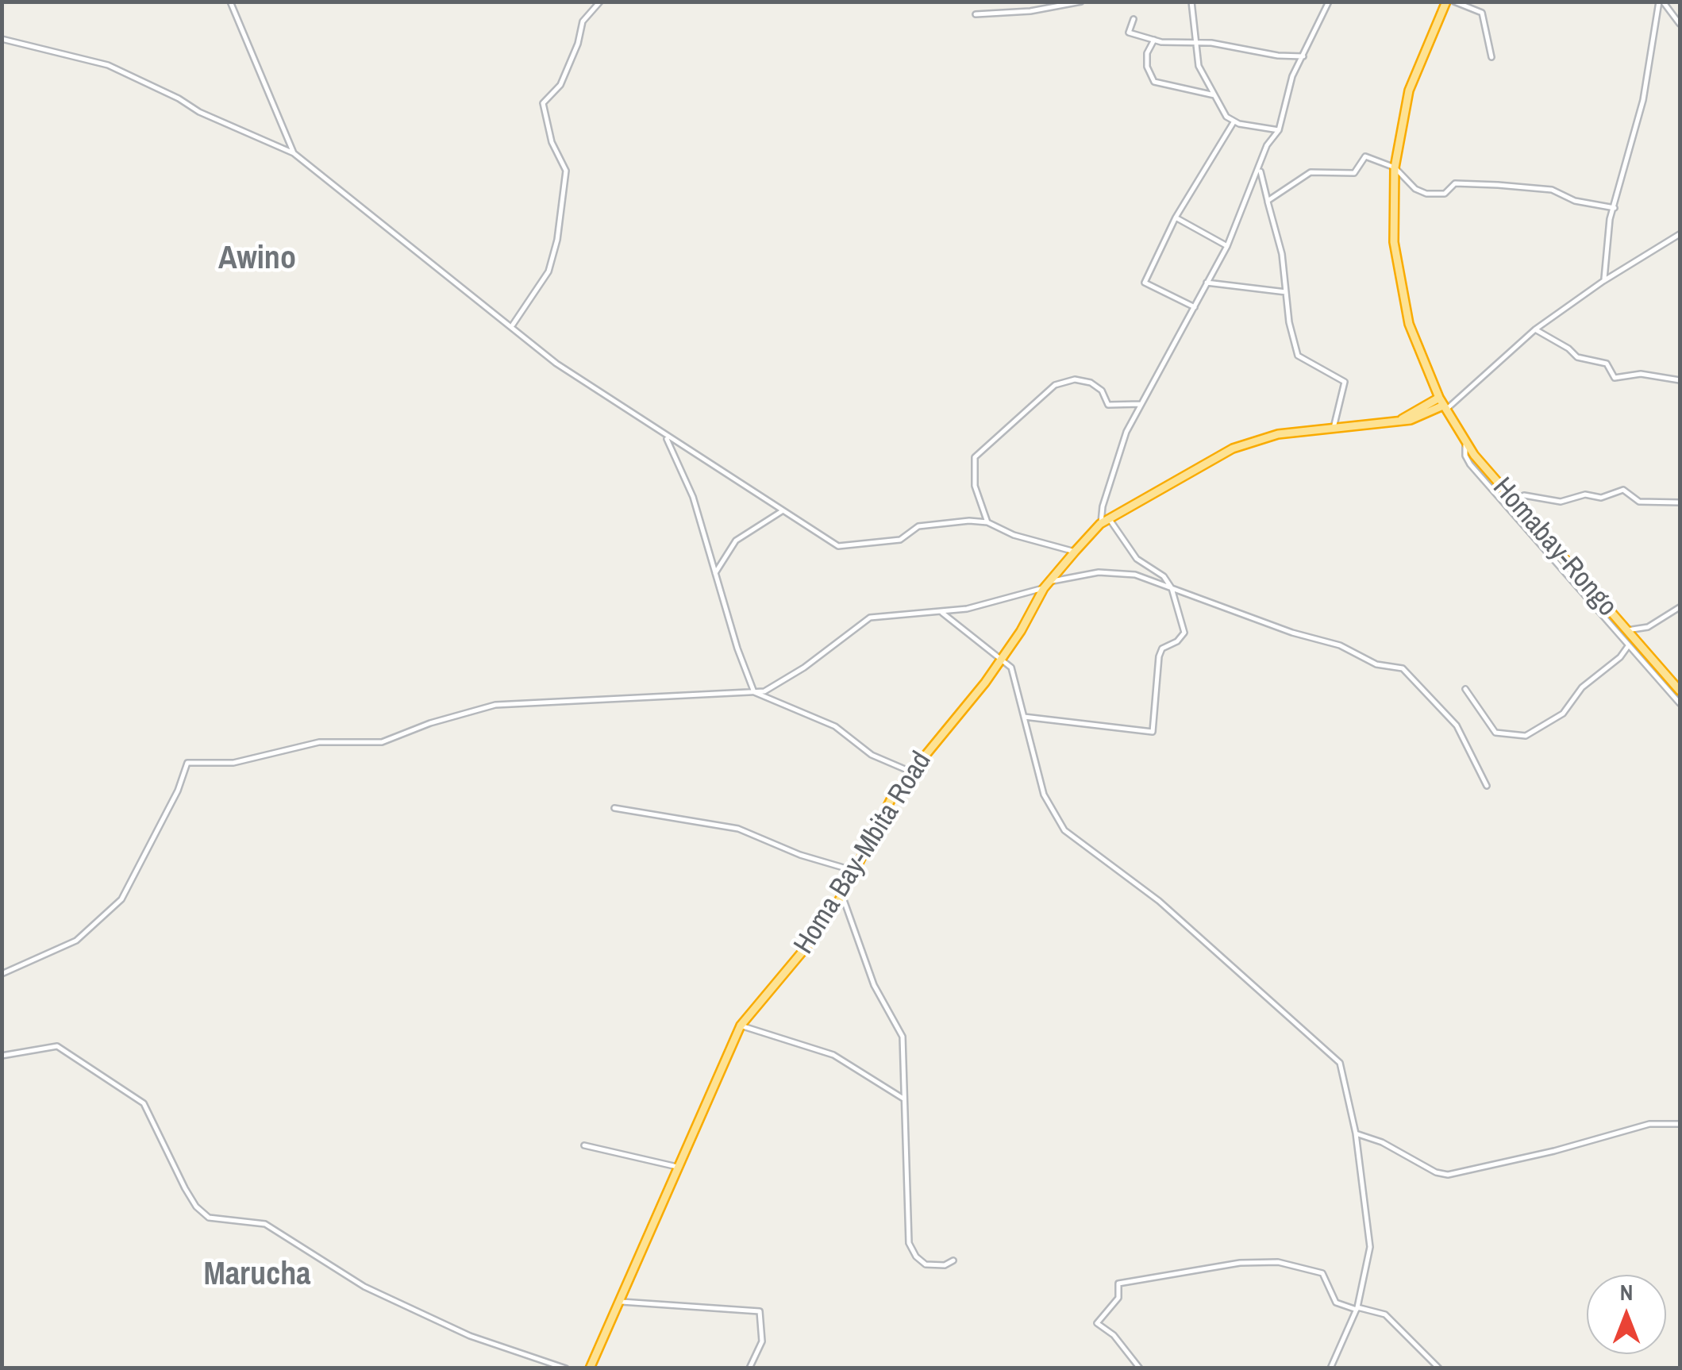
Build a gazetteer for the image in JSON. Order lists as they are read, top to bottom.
{
  "streets": {
    "highway": ["Homabay-Rongo", "Homa Bay-Mbita Road"]
  },
  "districts": ["Awino", "Marucha"],
  "north": "top"
}
